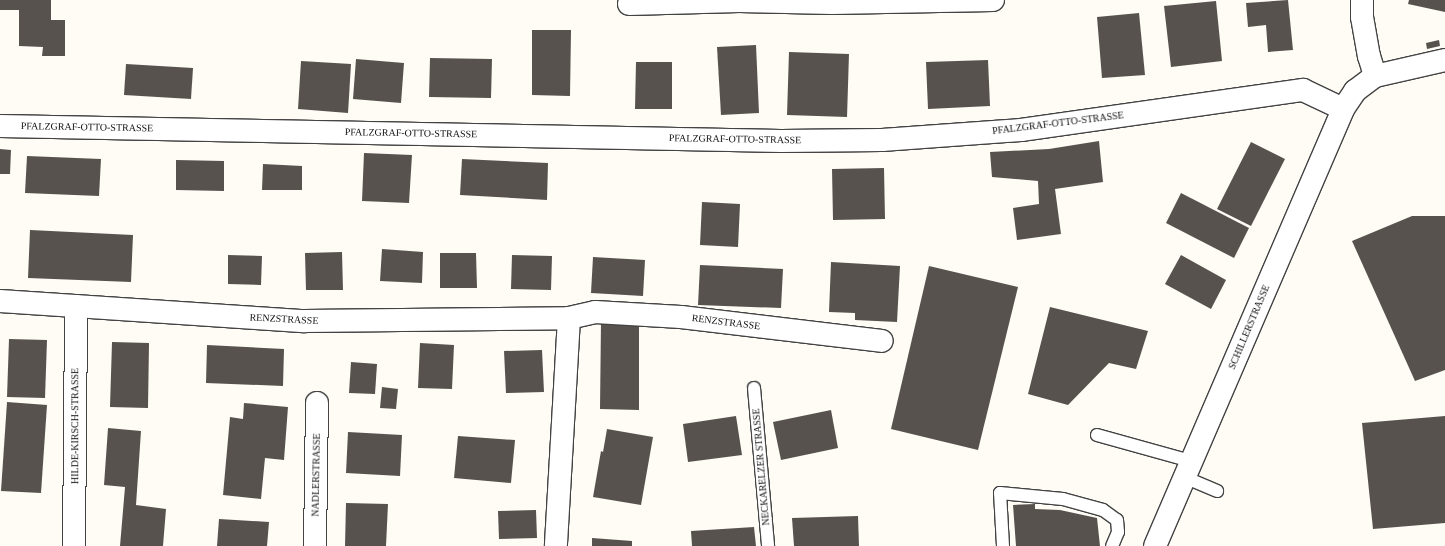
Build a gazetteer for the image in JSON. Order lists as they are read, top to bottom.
{
  "streets": {
    "street": [
      "PFALZGRAF-OTTO-STRASSE",
      "RENZSTRASSE",
      "SCHILLERSTRASSE",
      "HILDE-KIRSCH-STRASSE",
      "NADLERSTRASSE"
    ],
    "lane": ["NECKARELZER STRASSE"]
  },
  "crossings": [
    ["PFALZGRAF-OTTO-STRASSE", "SCHILLERSTRASSE"],
    ["RENZSTRASSE", "HILDE-KIRSCH-STRASSE"]
  ]
}
